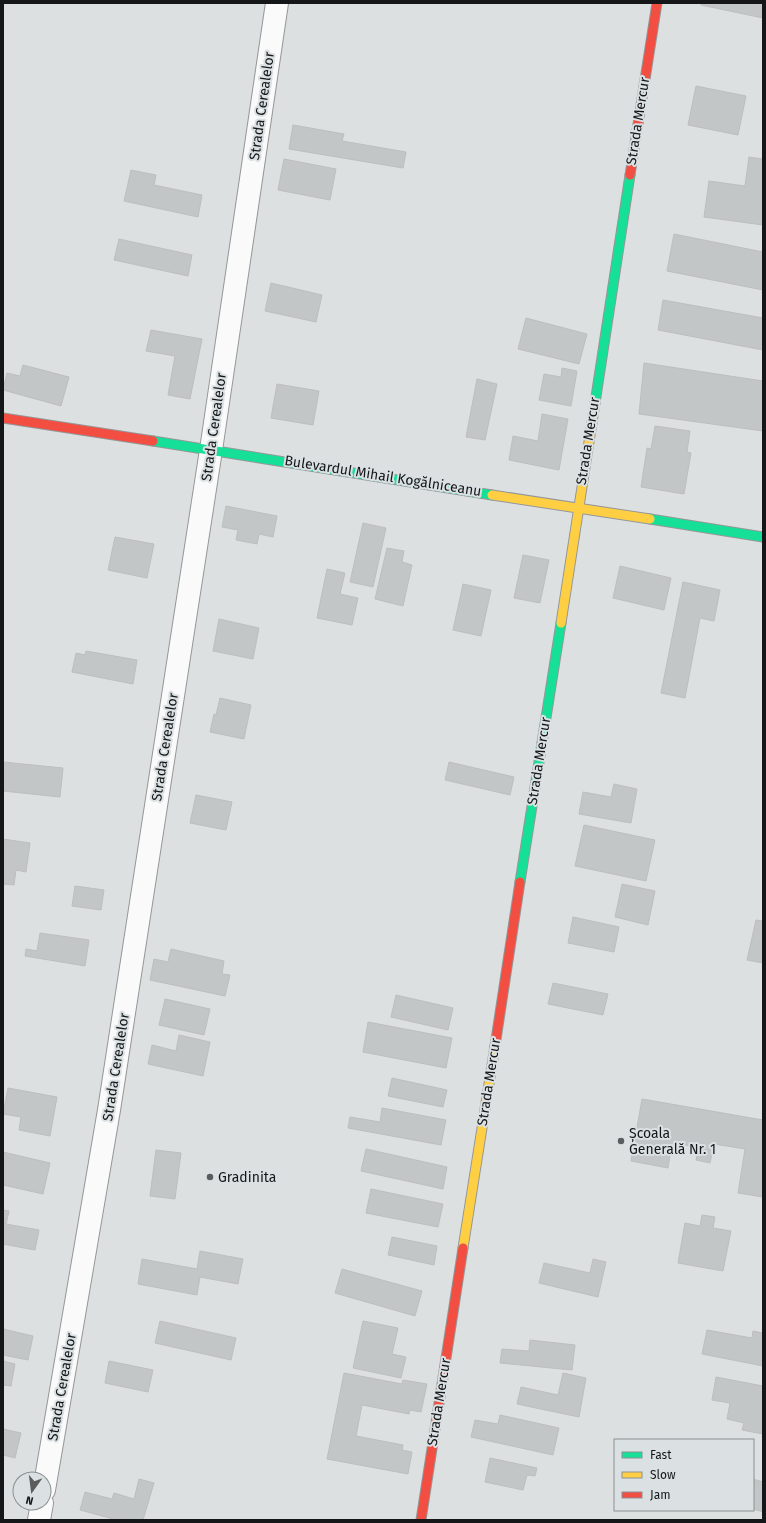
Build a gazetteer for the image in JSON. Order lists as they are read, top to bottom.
{
  "streets": {
    "street": ["Strada Cerealelor", "Strada Mercur", "Bulevardul Mihail Kogălniceanu"]
  },
  "crossings": [
    ["Strada Cerealelor", "Bulevardul Mihail Kogălniceanu"],
    ["Strada Mercur", "Bulevardul Mihail Kogălniceanu"]
  ],
  "places": ["Școala Generală Nr. 1", "Gradinita"],
  "legend": ["Fast", "Slow", "Jam"],
  "north": "bottom"
}
